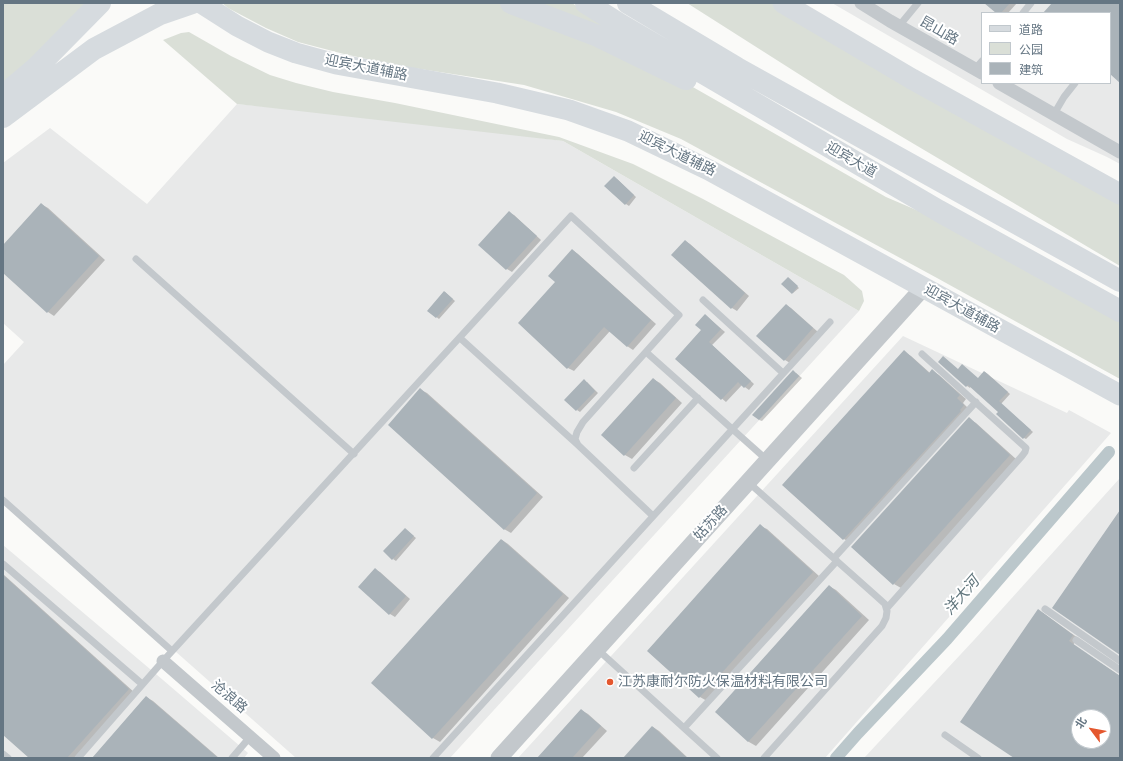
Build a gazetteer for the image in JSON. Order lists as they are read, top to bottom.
{
  "streets": {
    "highway": ["迎宾大道"],
    "main road": ["迎宾大道辅路"],
    "street": ["昆山路", "姑苏路", "沧浪路"]
  },
  "crossings": [
    ["迎宾大道辅路", "姑苏路"]
  ],
  "water": ["洋大河"],
  "places": ["江苏康耐尔防火保温材料有限公司"],
  "legend": ["道路", "公园", "建筑"],
  "north": "top left"
}
